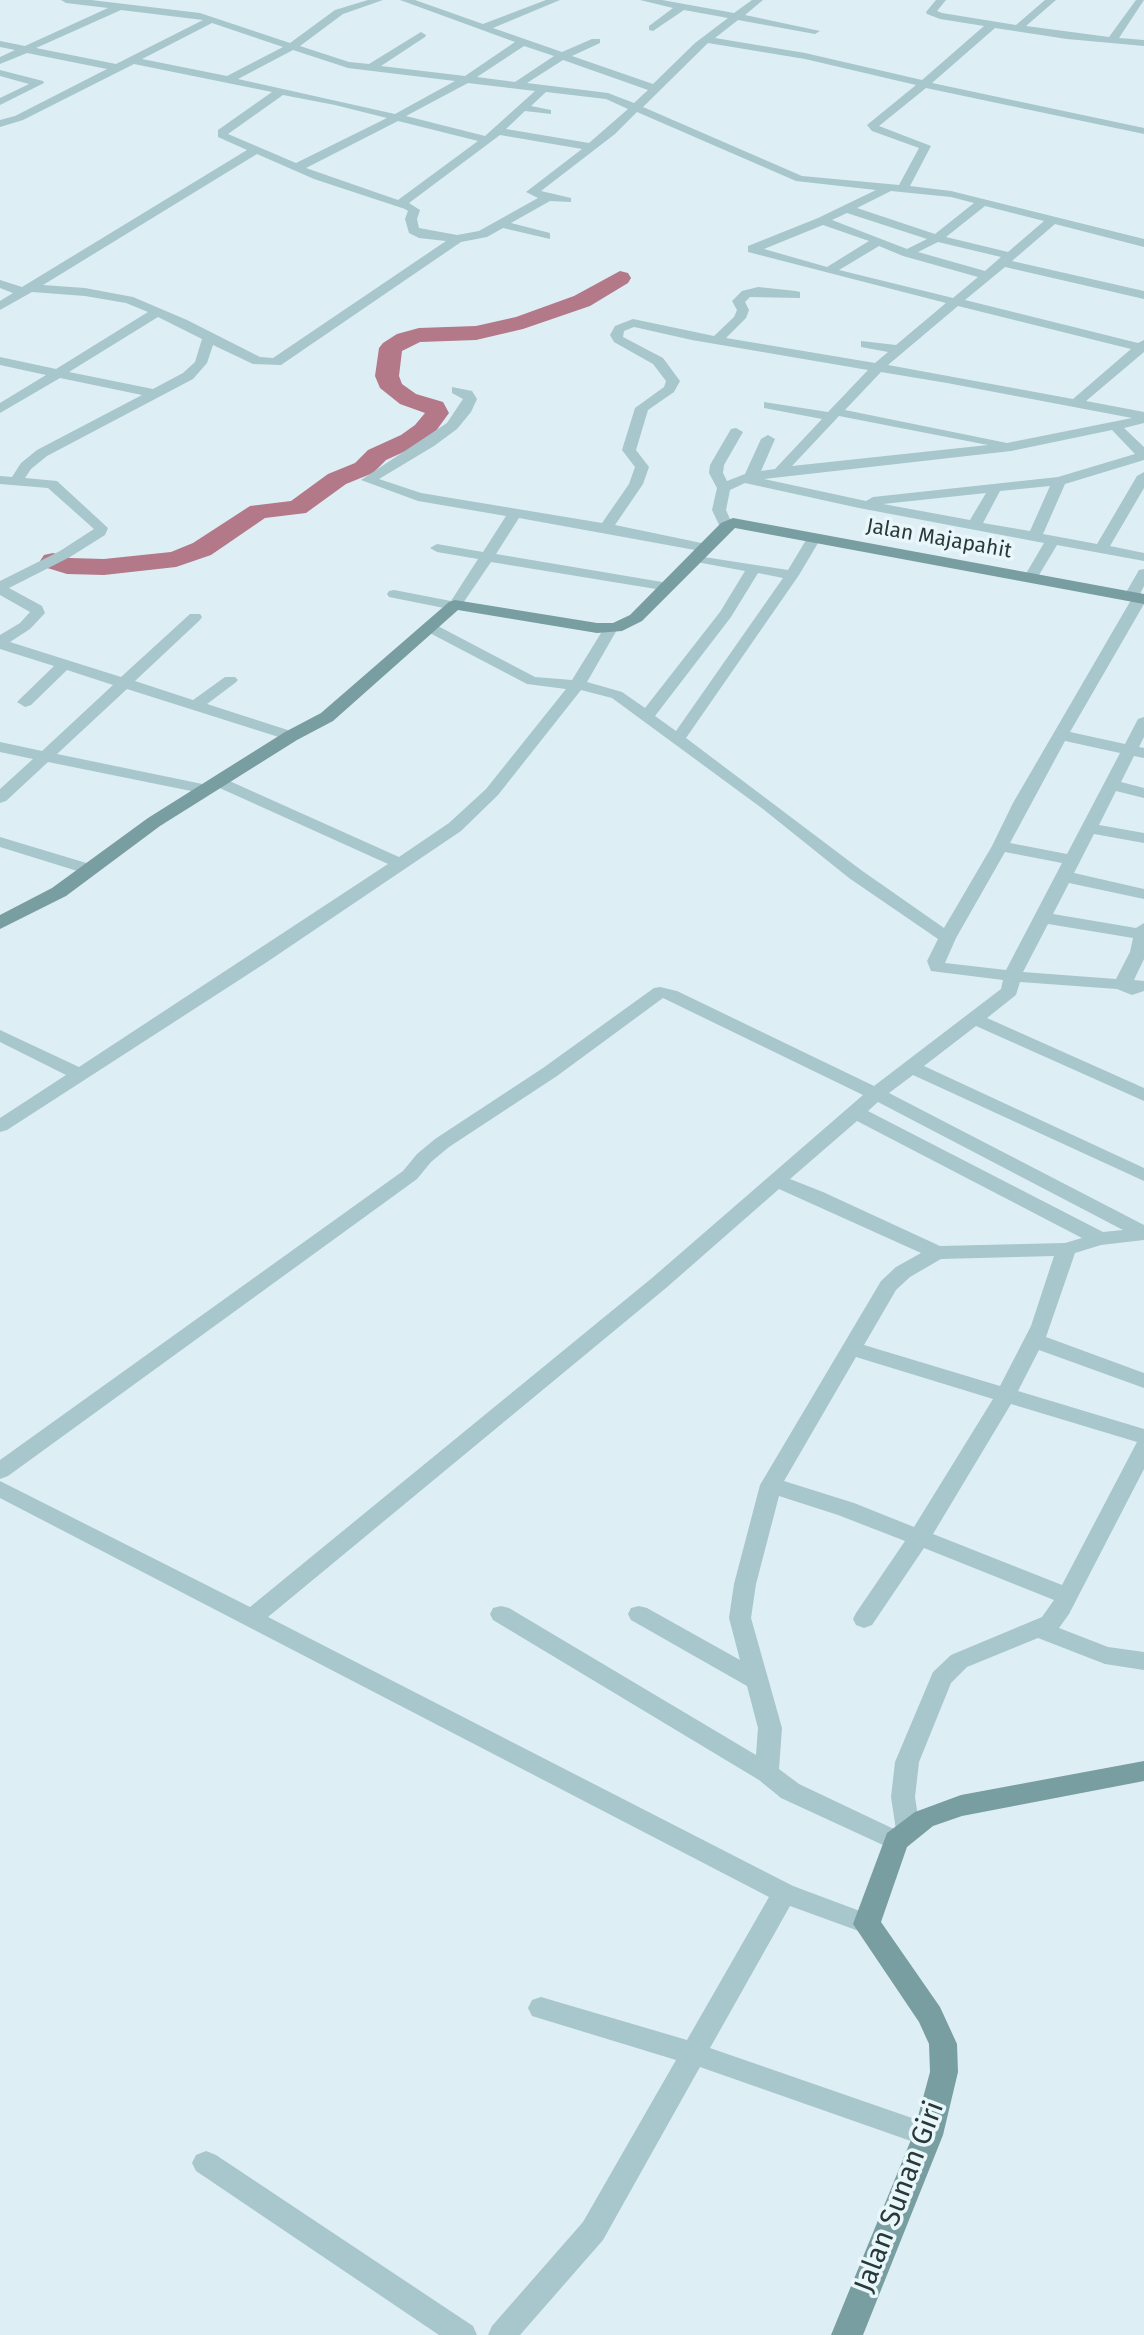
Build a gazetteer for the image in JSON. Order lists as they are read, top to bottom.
{
  "streets": {
    "street": ["Jalan Majapahit", "Jalan Sunan Giri"]
  }
}
